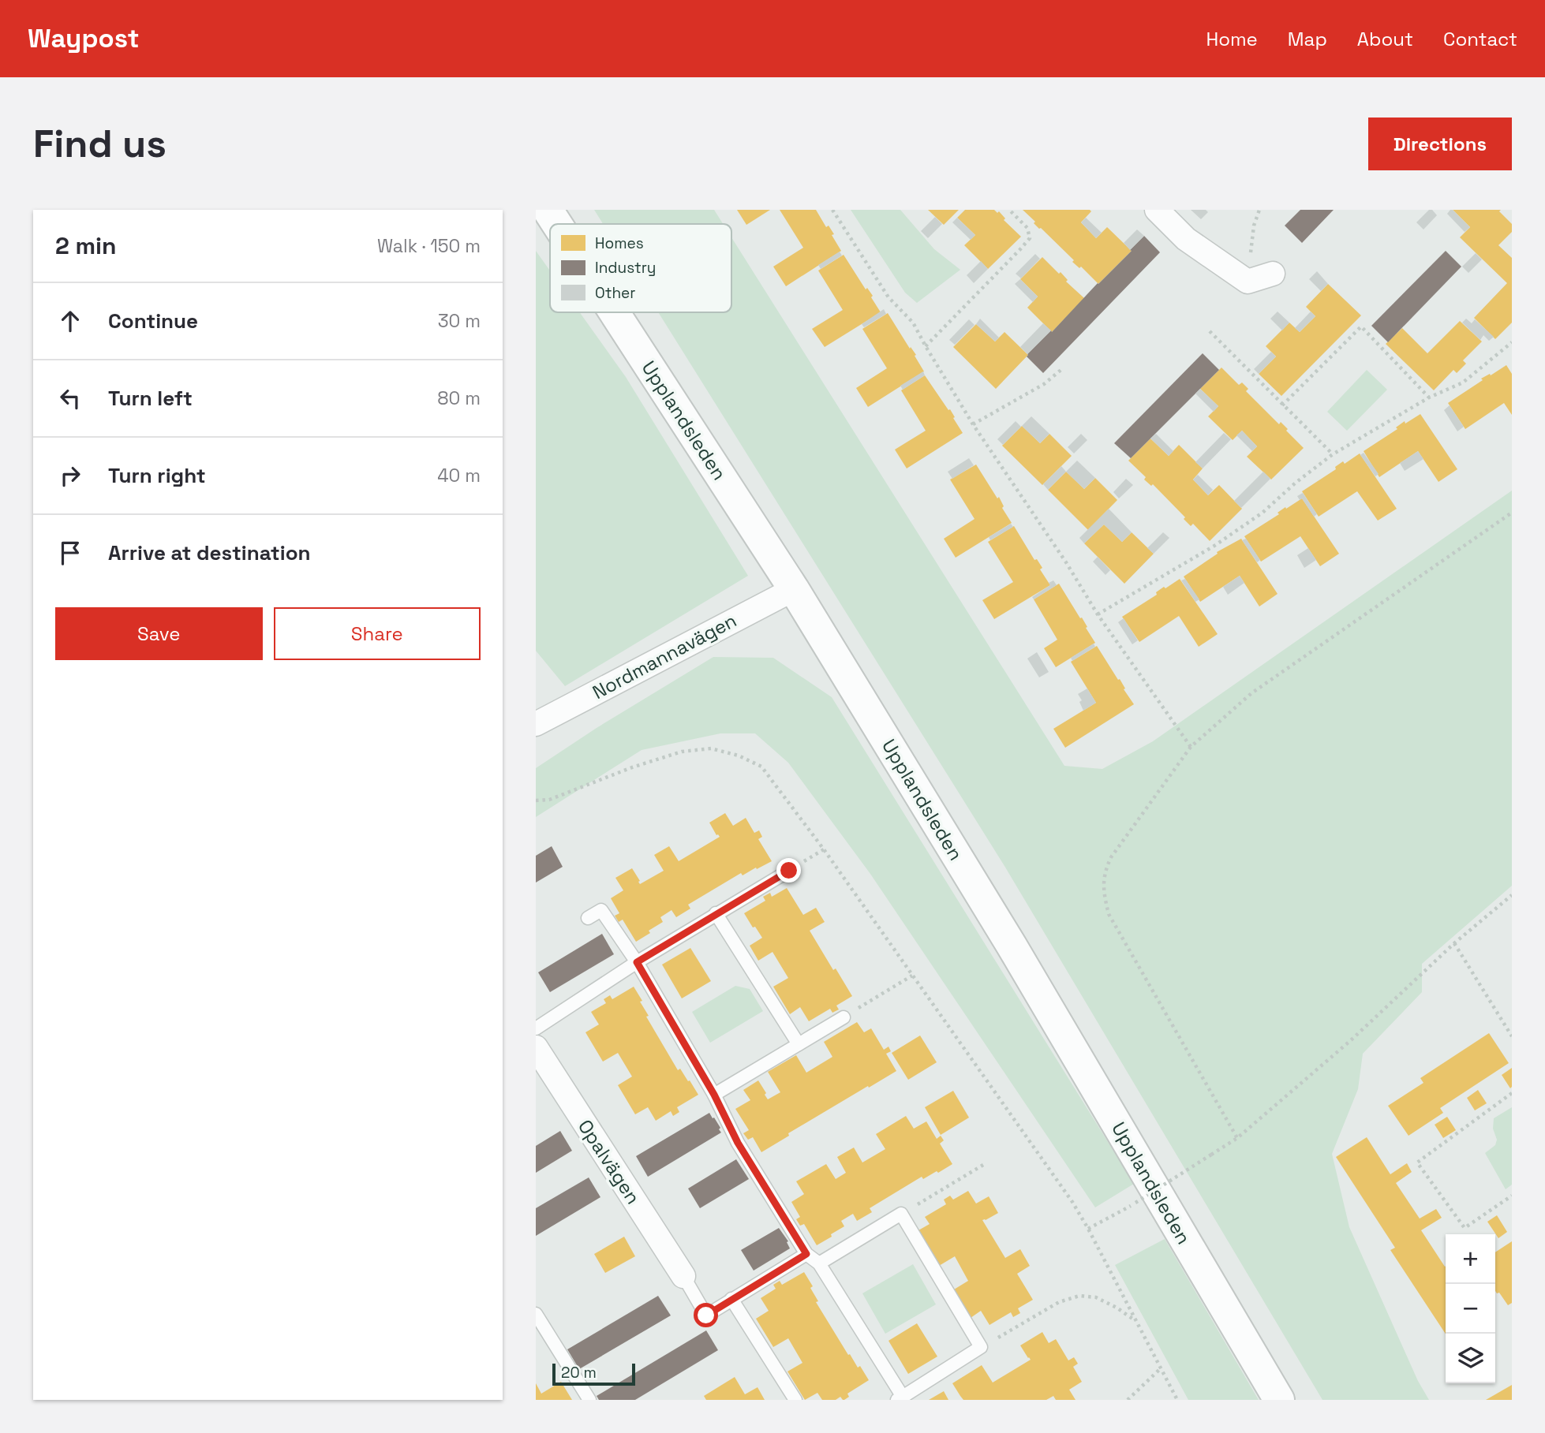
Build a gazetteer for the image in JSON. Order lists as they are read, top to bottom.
{
  "streets": {
    "street": ["Upplandsleden", "Nordmannavägen", "Opalvägen"]
  },
  "crossings": [
    ["Upplandsleden", "Nordmannavägen"]
  ],
  "legend": ["Homes", "Industry", "Other"],
  "scale_bar": "20 m",
  "page": {
    "header": "Waypost",
    "nav": [
      "Home",
      "Map",
      "About",
      "Contact"
    ],
    "buttons": [
      "Directions",
      ["Save", "Share"]
    ],
    "title": "Find us",
    "heading": ["2 min", "Walk · 150 m"],
    "list": [
      ["Continue", "30 m"],
      ["Turn left", "80 m"],
      ["Turn right", "40 m"],
      "Arrive at destination"
    ],
    "map_buttons": ["+", "−"],
    "scale": "20 m"
  }
}
